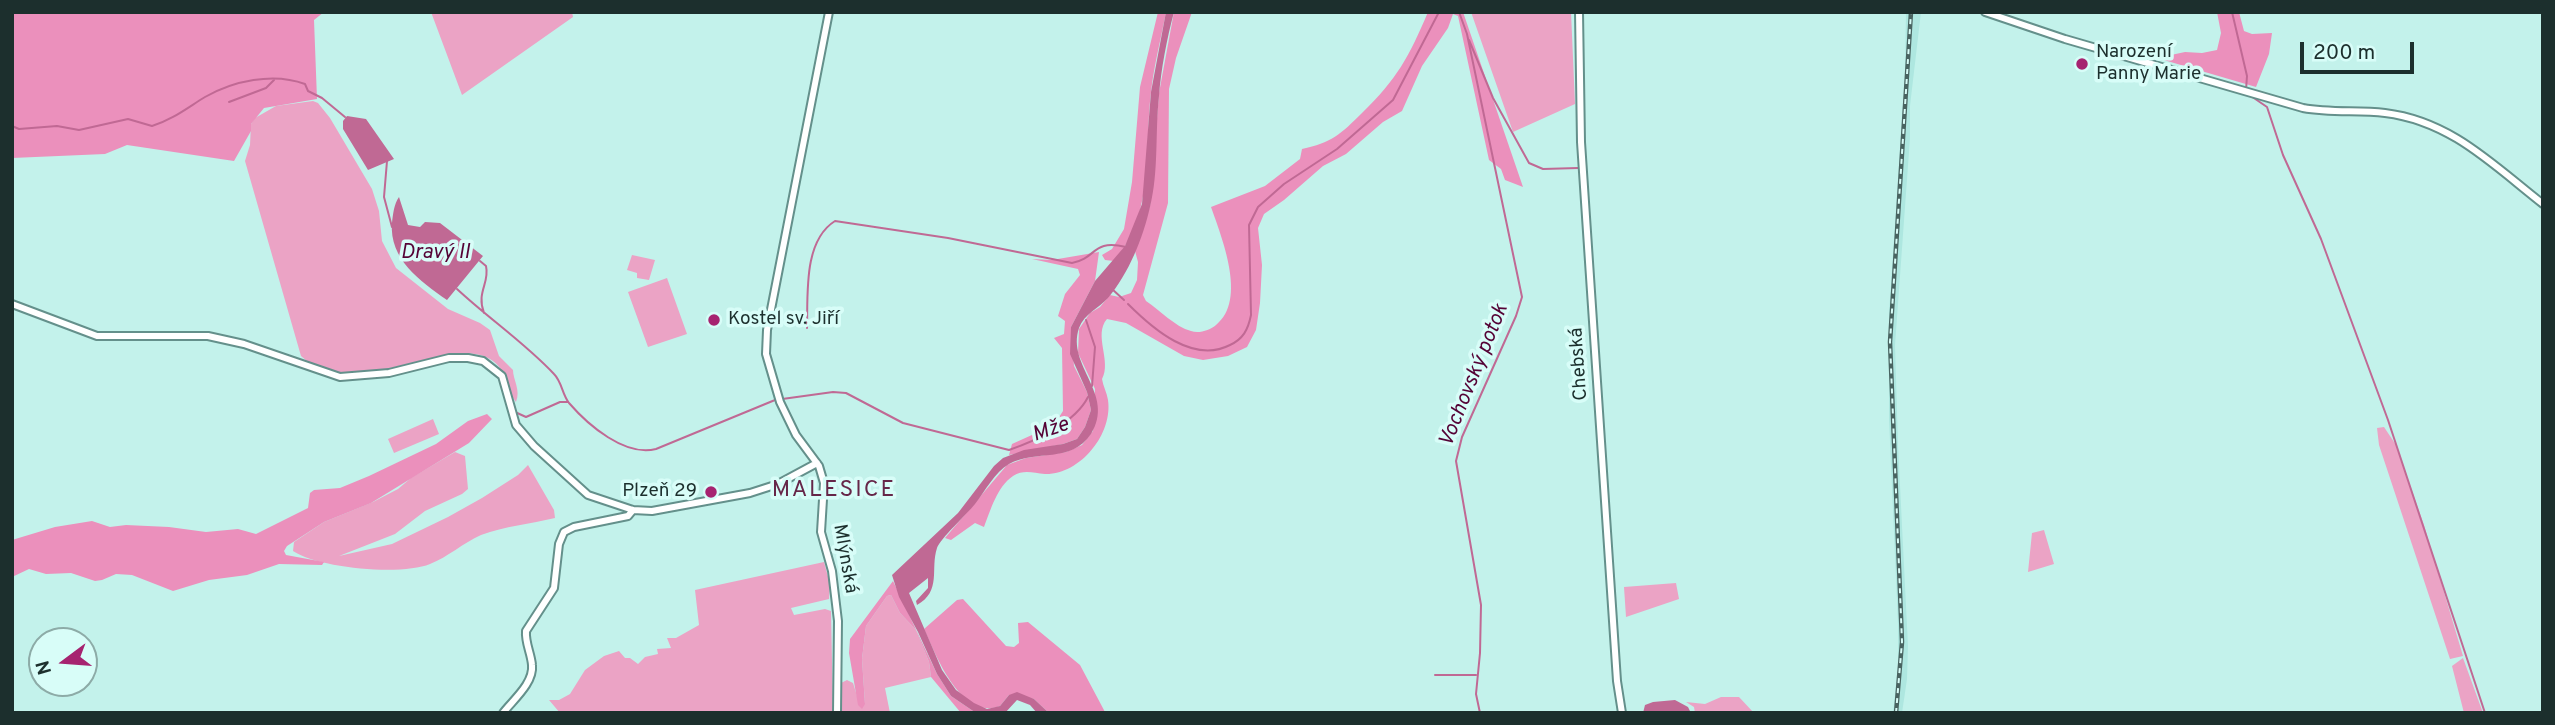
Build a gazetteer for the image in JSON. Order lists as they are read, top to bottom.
{
  "streets": {
    "street": ["Chebská", "Mlýnská"]
  },
  "districts": ["MALESICE"],
  "water": ["Dravý II", "Vochovský potok", "Mže"],
  "places": ["Narození Panny Marie", "Kostel sv. Jiří", "Plzeň 29"],
  "scale_bar": "200 m",
  "north": "left"
}
